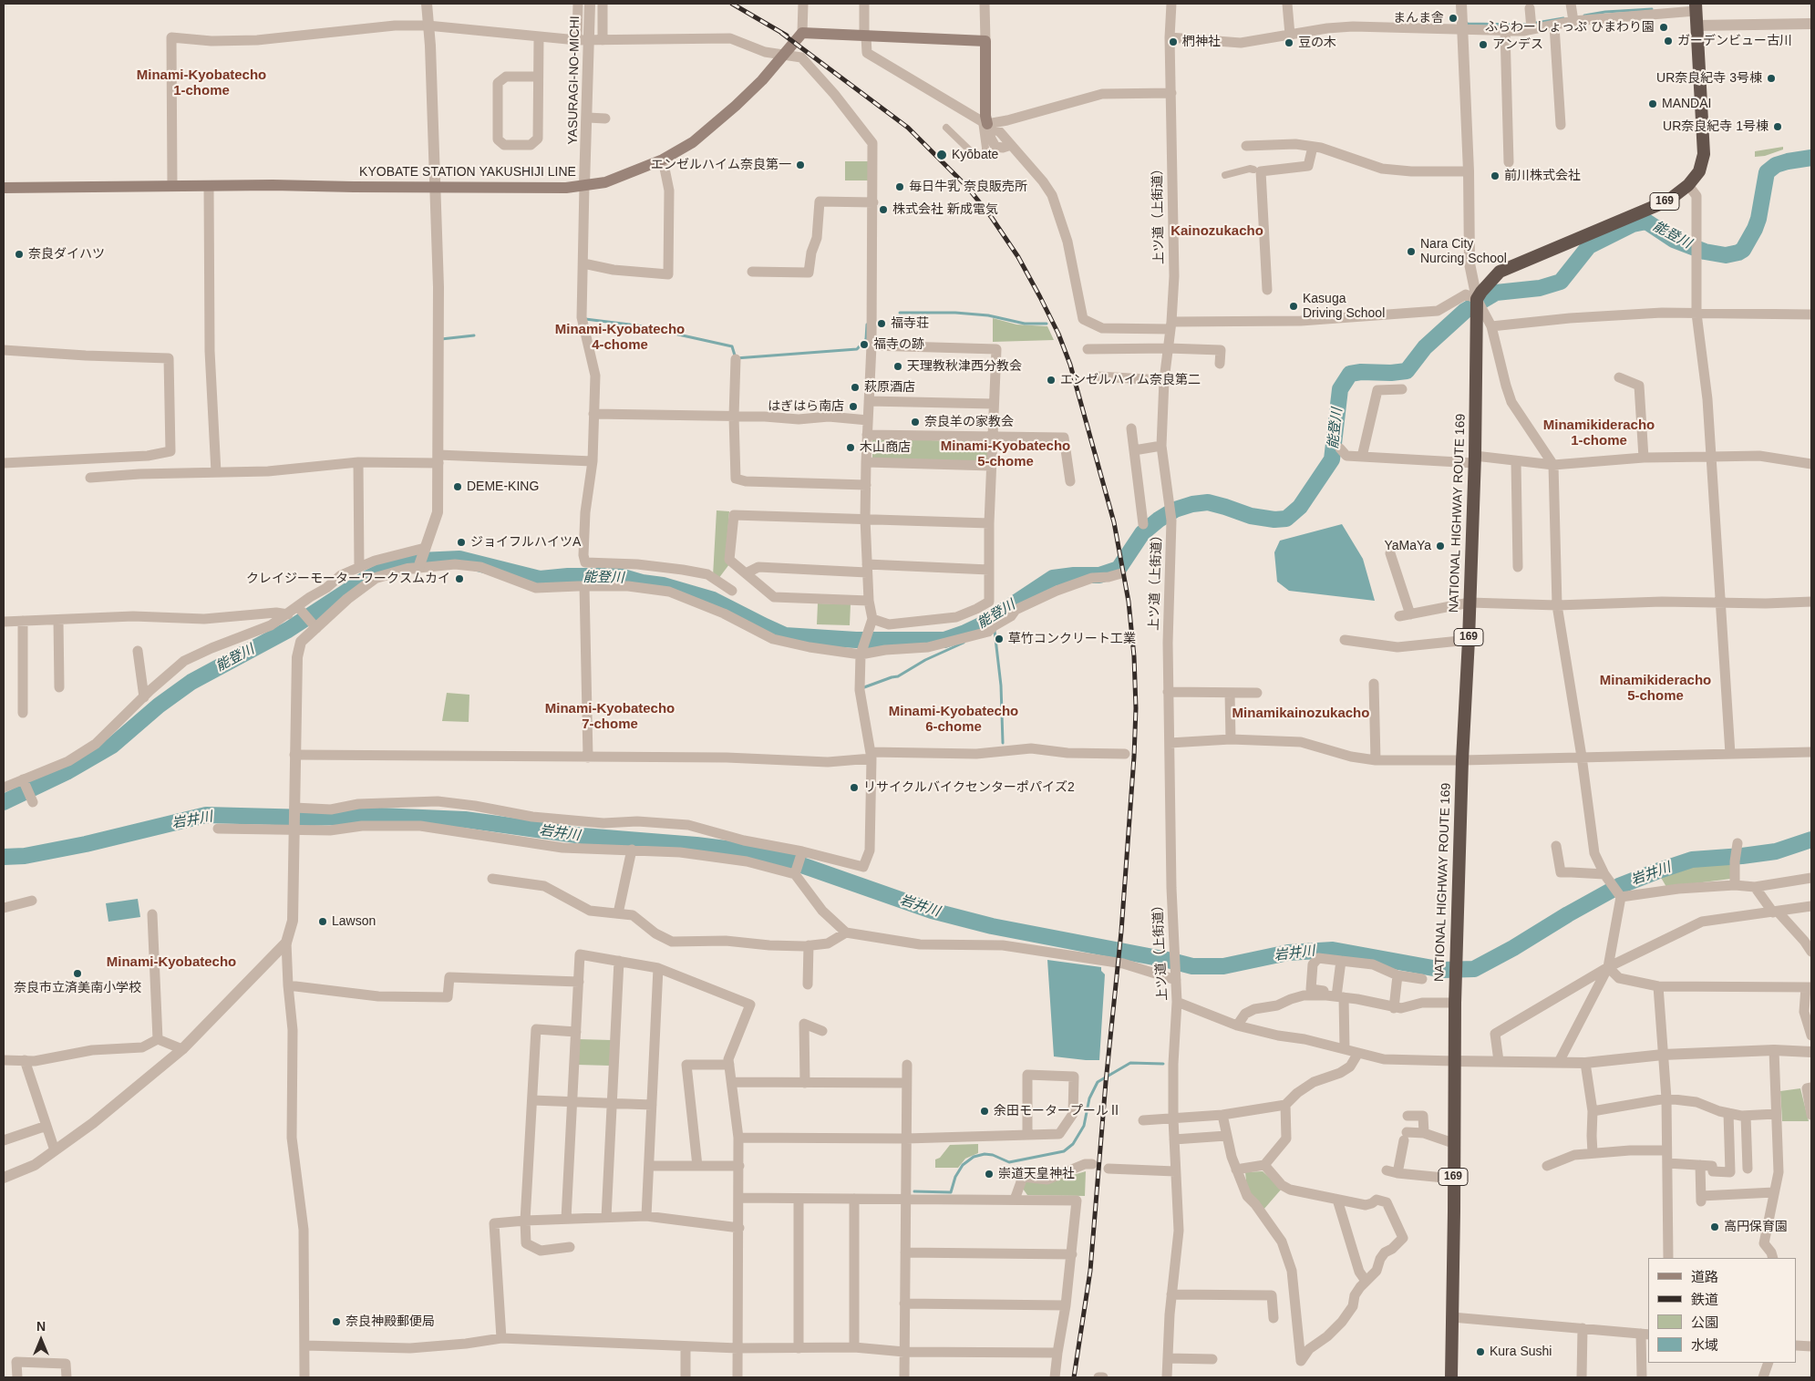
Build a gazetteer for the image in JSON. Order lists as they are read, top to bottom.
{
  "streets": {
    "highway": ["169", "NATIONAL HIGHWAY ROUTE 169"],
    "main road": ["KYOBATE STATION YAKUSHIJI LINE"],
    "street": ["YASURAGI-NO-MICHI", "上ツ道（上街道）"]
  },
  "crossings": [
    ["YASURAGI-NO-MICHI", "KYOBATE STATION YAKUSHIJI LINE"],
    ["169", "NATIONAL HIGHWAY ROUTE 169"]
  ],
  "districts": [
    "Minami-Kyobatecho 1-chome",
    "Kainozukacho",
    "Minami-Kyobatecho 4-chome",
    "Minamikideracho 1-chome",
    "Minami-Kyobatecho 5-chome",
    "Minamikideracho 5-chome",
    "Minami-Kyobatecho 7-chome",
    "Minami-Kyobatecho 6-chome",
    "Minamikainozukacho",
    "Minami-Kyobatecho"
  ],
  "water": ["能登川", "岩井川"],
  "places": [
    "まんま舎",
    "ふらわーしょっぷ ひまわり園",
    "ガーデンビュー古川",
    "椚神社",
    "豆の木",
    "アンデス",
    "UR奈良紀寺 3号棟",
    "MANDAI",
    "UR奈良紀寺 1号棟",
    "Kyōbate",
    "エンゼルハイム奈良第一",
    "前川株式会社",
    "毎日牛乳 奈良販売所",
    "株式会社 新成電気",
    "Nara City Nurcing School",
    "奈良ダイハツ",
    "Kasuga Driving School",
    "福寺荘",
    "福寺の跡",
    "天理教秋津西分教会",
    "エンゼルハイム奈良第二",
    "萩原酒店",
    "はぎはら南店",
    "奈良羊の家教会",
    "木山商店",
    "DEME-KING",
    "ジョイフルハイツA",
    "YaMaYa",
    "クレイジーモーターワークスムカイ",
    "草竹コンクリート工業",
    "リサイクルバイクセンターポパイズ2",
    "Lawson",
    "奈良市立済美南小学校",
    "余田モータープールⅡ",
    "崇道天皇神社",
    "高円保育園",
    "奈良神殿郵便局",
    "Kura Sushi"
  ],
  "legend": [
    "道路",
    "鉄道",
    "公園",
    "水域"
  ],
  "north": "top"
}
